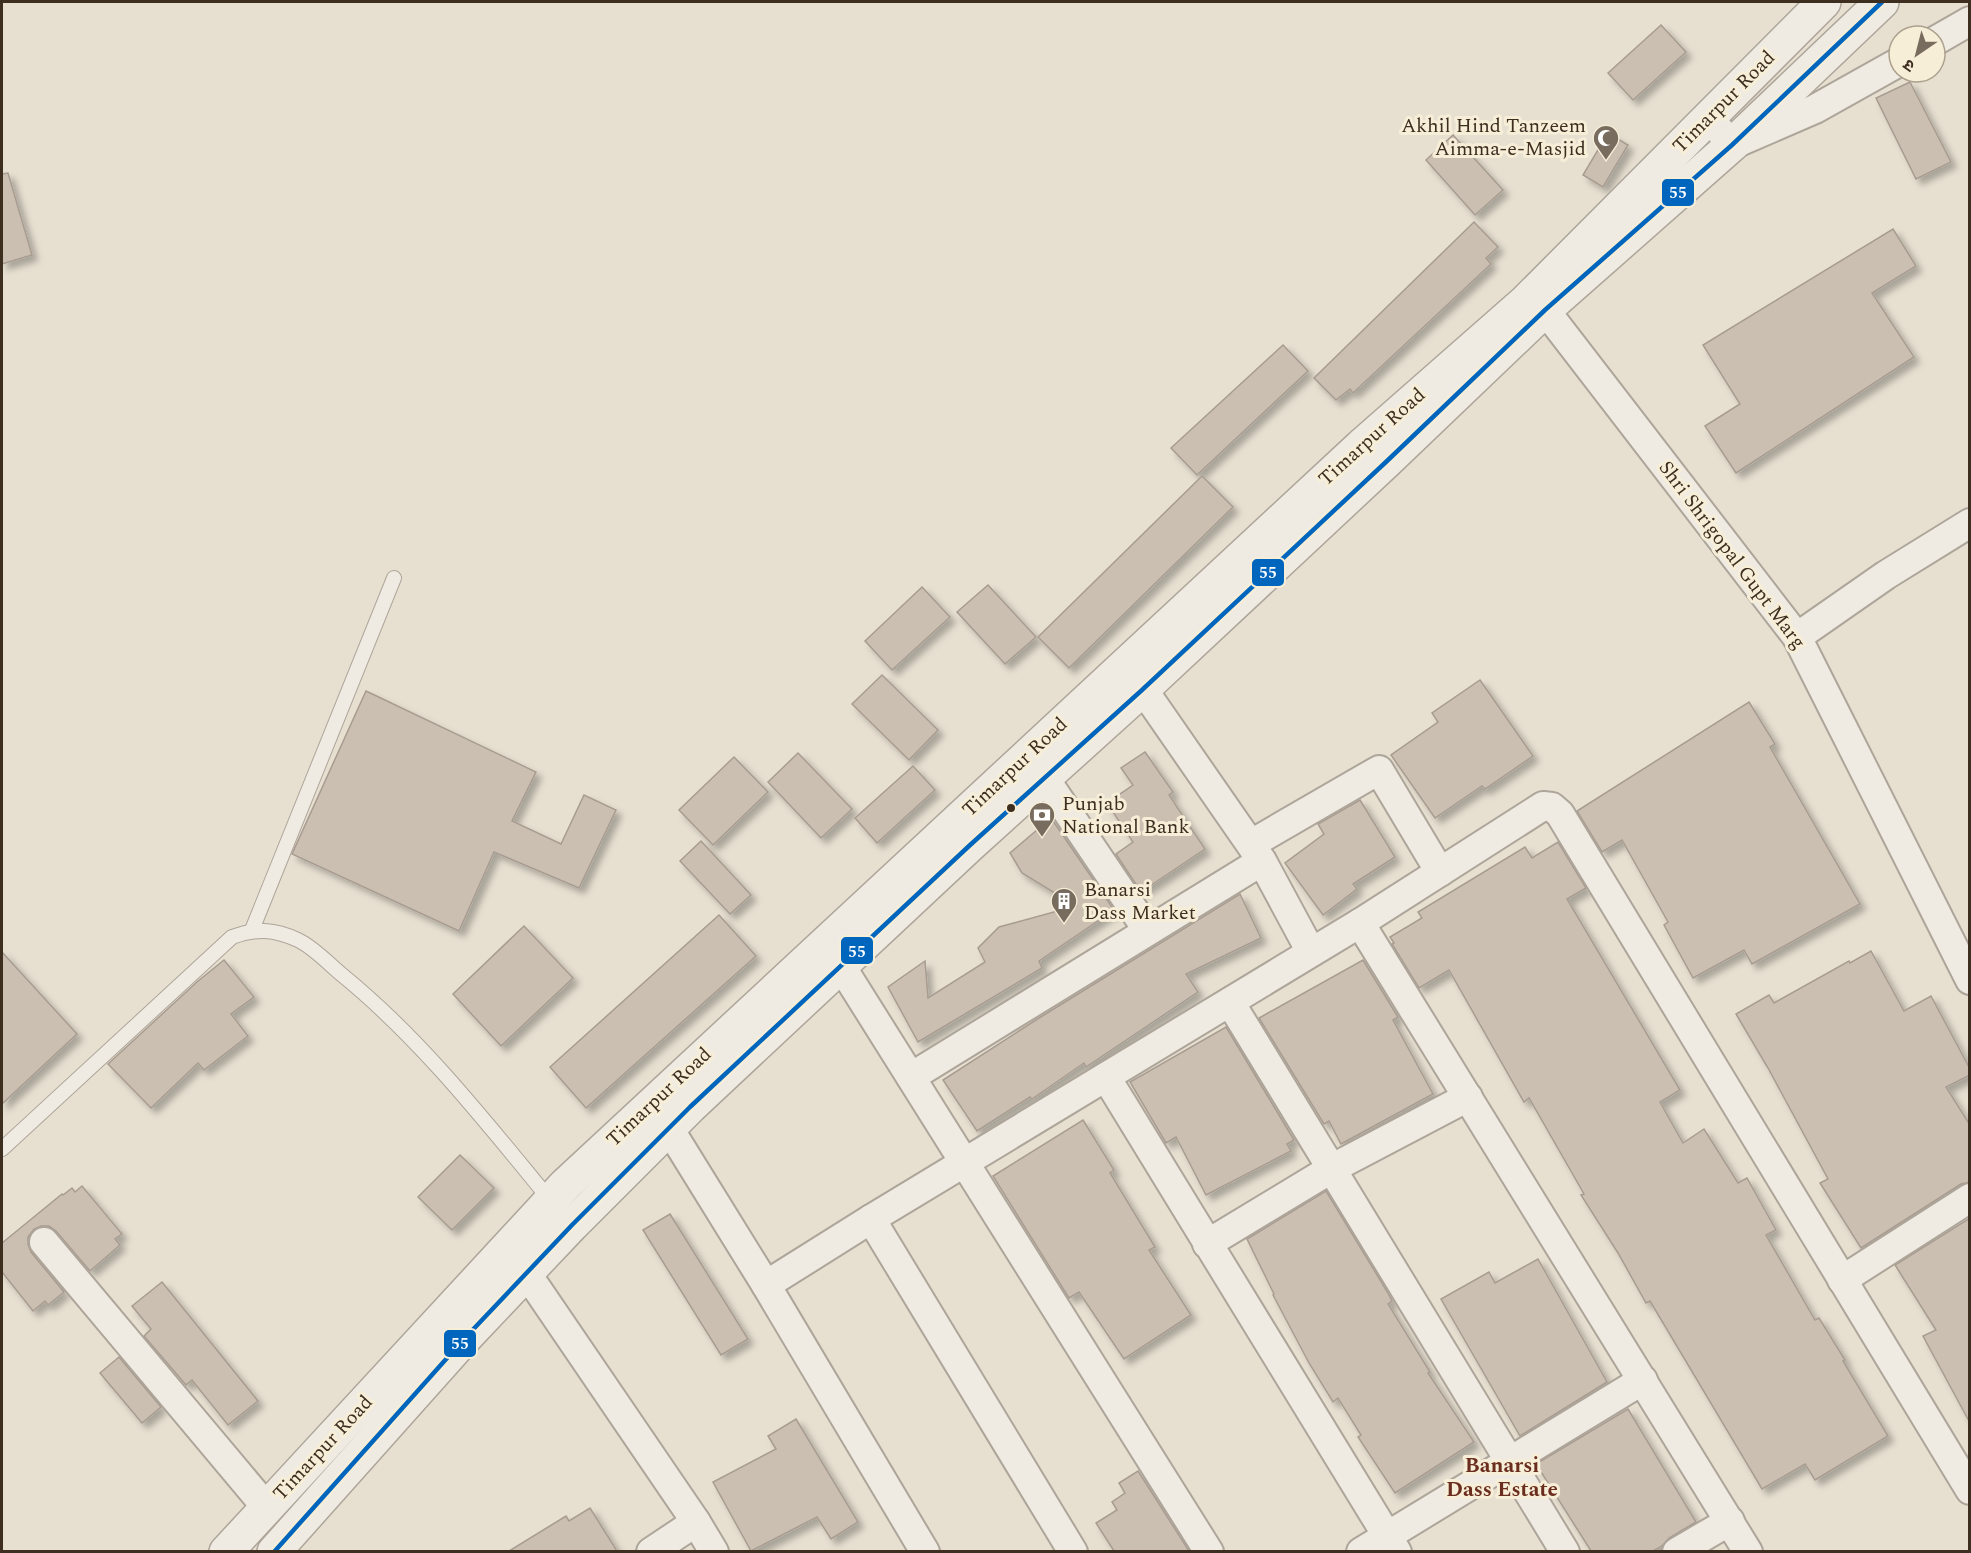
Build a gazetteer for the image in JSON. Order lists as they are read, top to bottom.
{
  "streets": {
    "street": ["Timarpur Road", "Shri Shrigopal Gupt Marg"]
  },
  "crossings": [
    ["Timarpur Road", "Shri Shrigopal Gupt Marg"]
  ],
  "districts": ["Banarsi Dass Estate"],
  "places": {
    "mosque": ["Akhil Hind Tanzeem Aimma-e-Masjid"],
    "bank": ["Punjab National Bank"],
    "building": ["Banarsi Dass Market"]
  },
  "lines": ["transit line 55"],
  "north": "bottom left"
}
